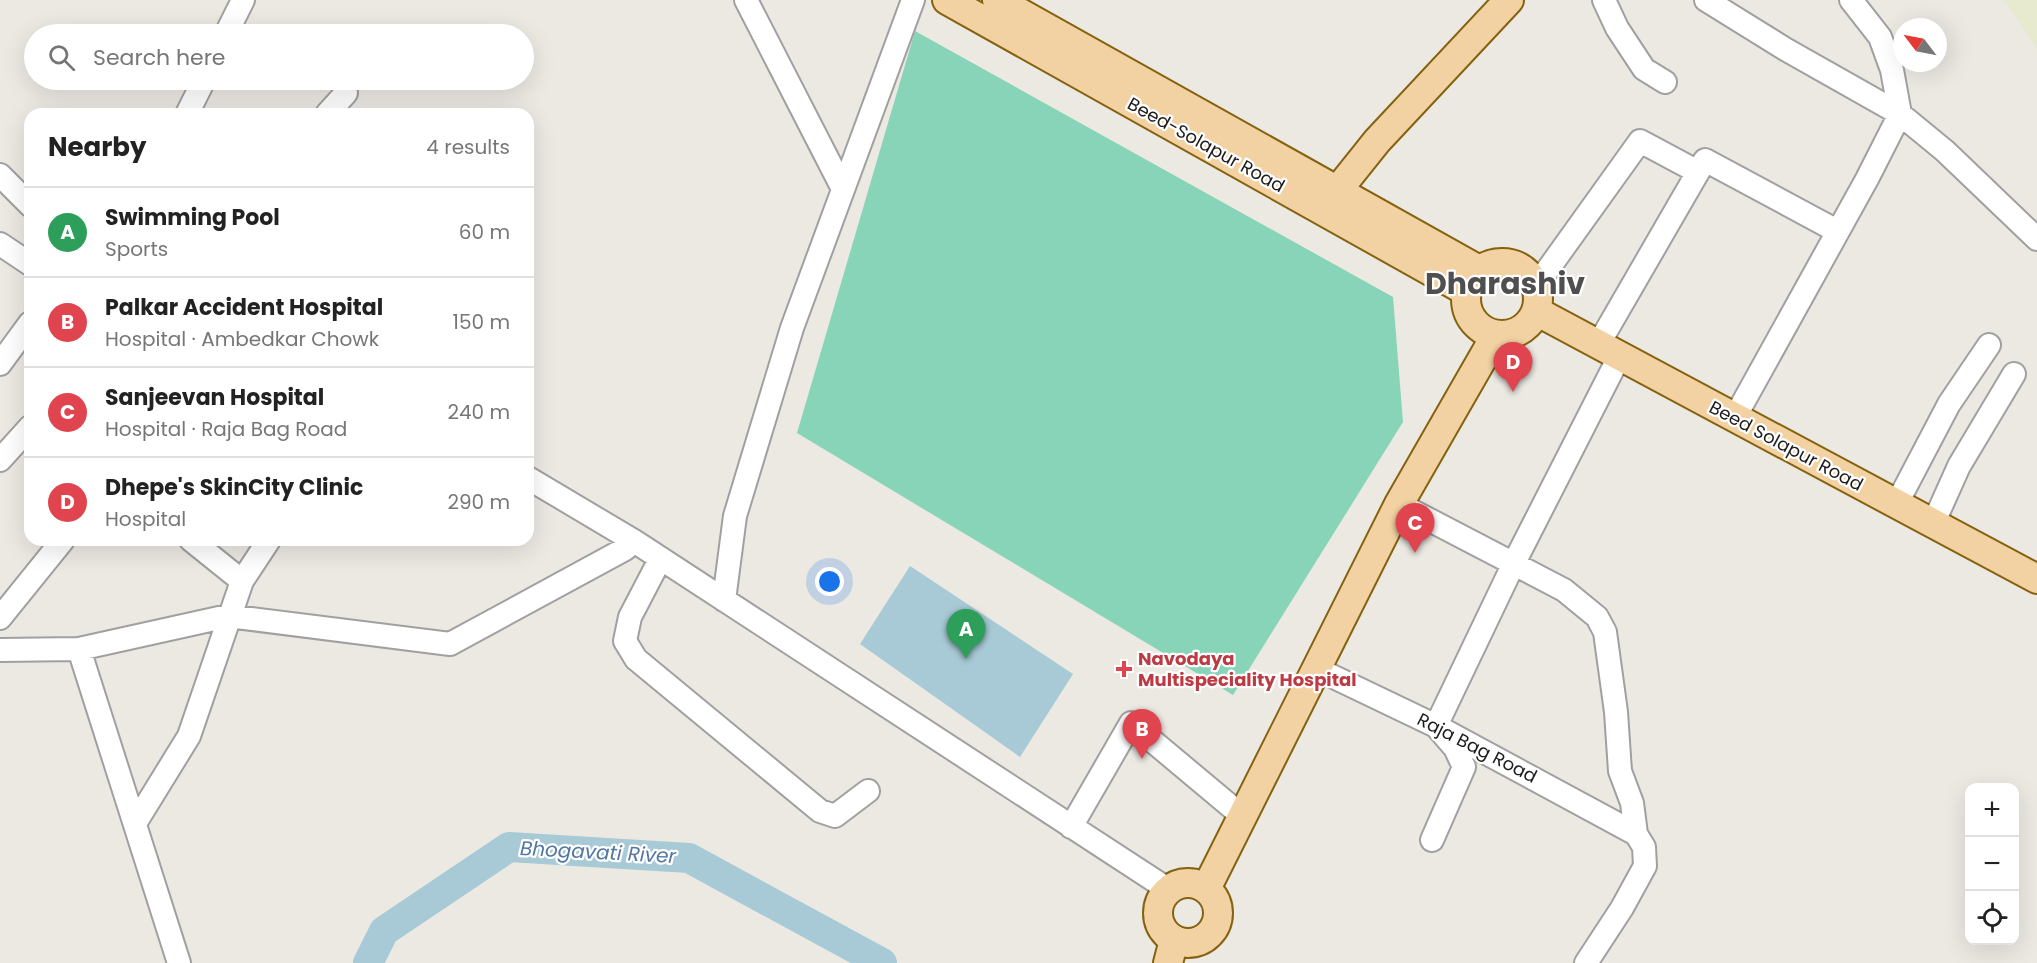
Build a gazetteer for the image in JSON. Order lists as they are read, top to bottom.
{
  "streets": {
    "main road": ["Beed-Solapur Road", "Beed Solapur Road"],
    "street": ["Raja Bag Road"]
  },
  "crossings": [
    ["Beed-Solapur Road", "Beed Solapur Road"]
  ],
  "districts": ["Dharashiv"],
  "water": ["Bhogavati River"],
  "places": {
    "health": ["Navodaya Multispeciality Hospital"]
  },
  "north": "top left",
  "page": {
    "search": "Search here",
    "heading": ["Nearby", "4 results"],
    "list": [
      {
        "mark": "A",
        "name": "Swimming Pool",
        "note": "Sports",
        "value": "60 m"
      },
      {
        "mark": "B",
        "name": "Palkar Accident Hospital",
        "note": "Hospital · Ambedkar Chowk",
        "value": "150 m"
      },
      {
        "mark": "C",
        "name": "Sanjeevan Hospital",
        "note": "Hospital · Raja Bag Road",
        "value": "240 m"
      },
      {
        "mark": "D",
        "name": "Dhepe's SkinCity Clinic",
        "note": "Hospital",
        "value": "290 m"
      }
    ],
    "pins": [
      "D",
      "C",
      "A",
      "B"
    ],
    "map_buttons": ["+", "−"]
  }
}
